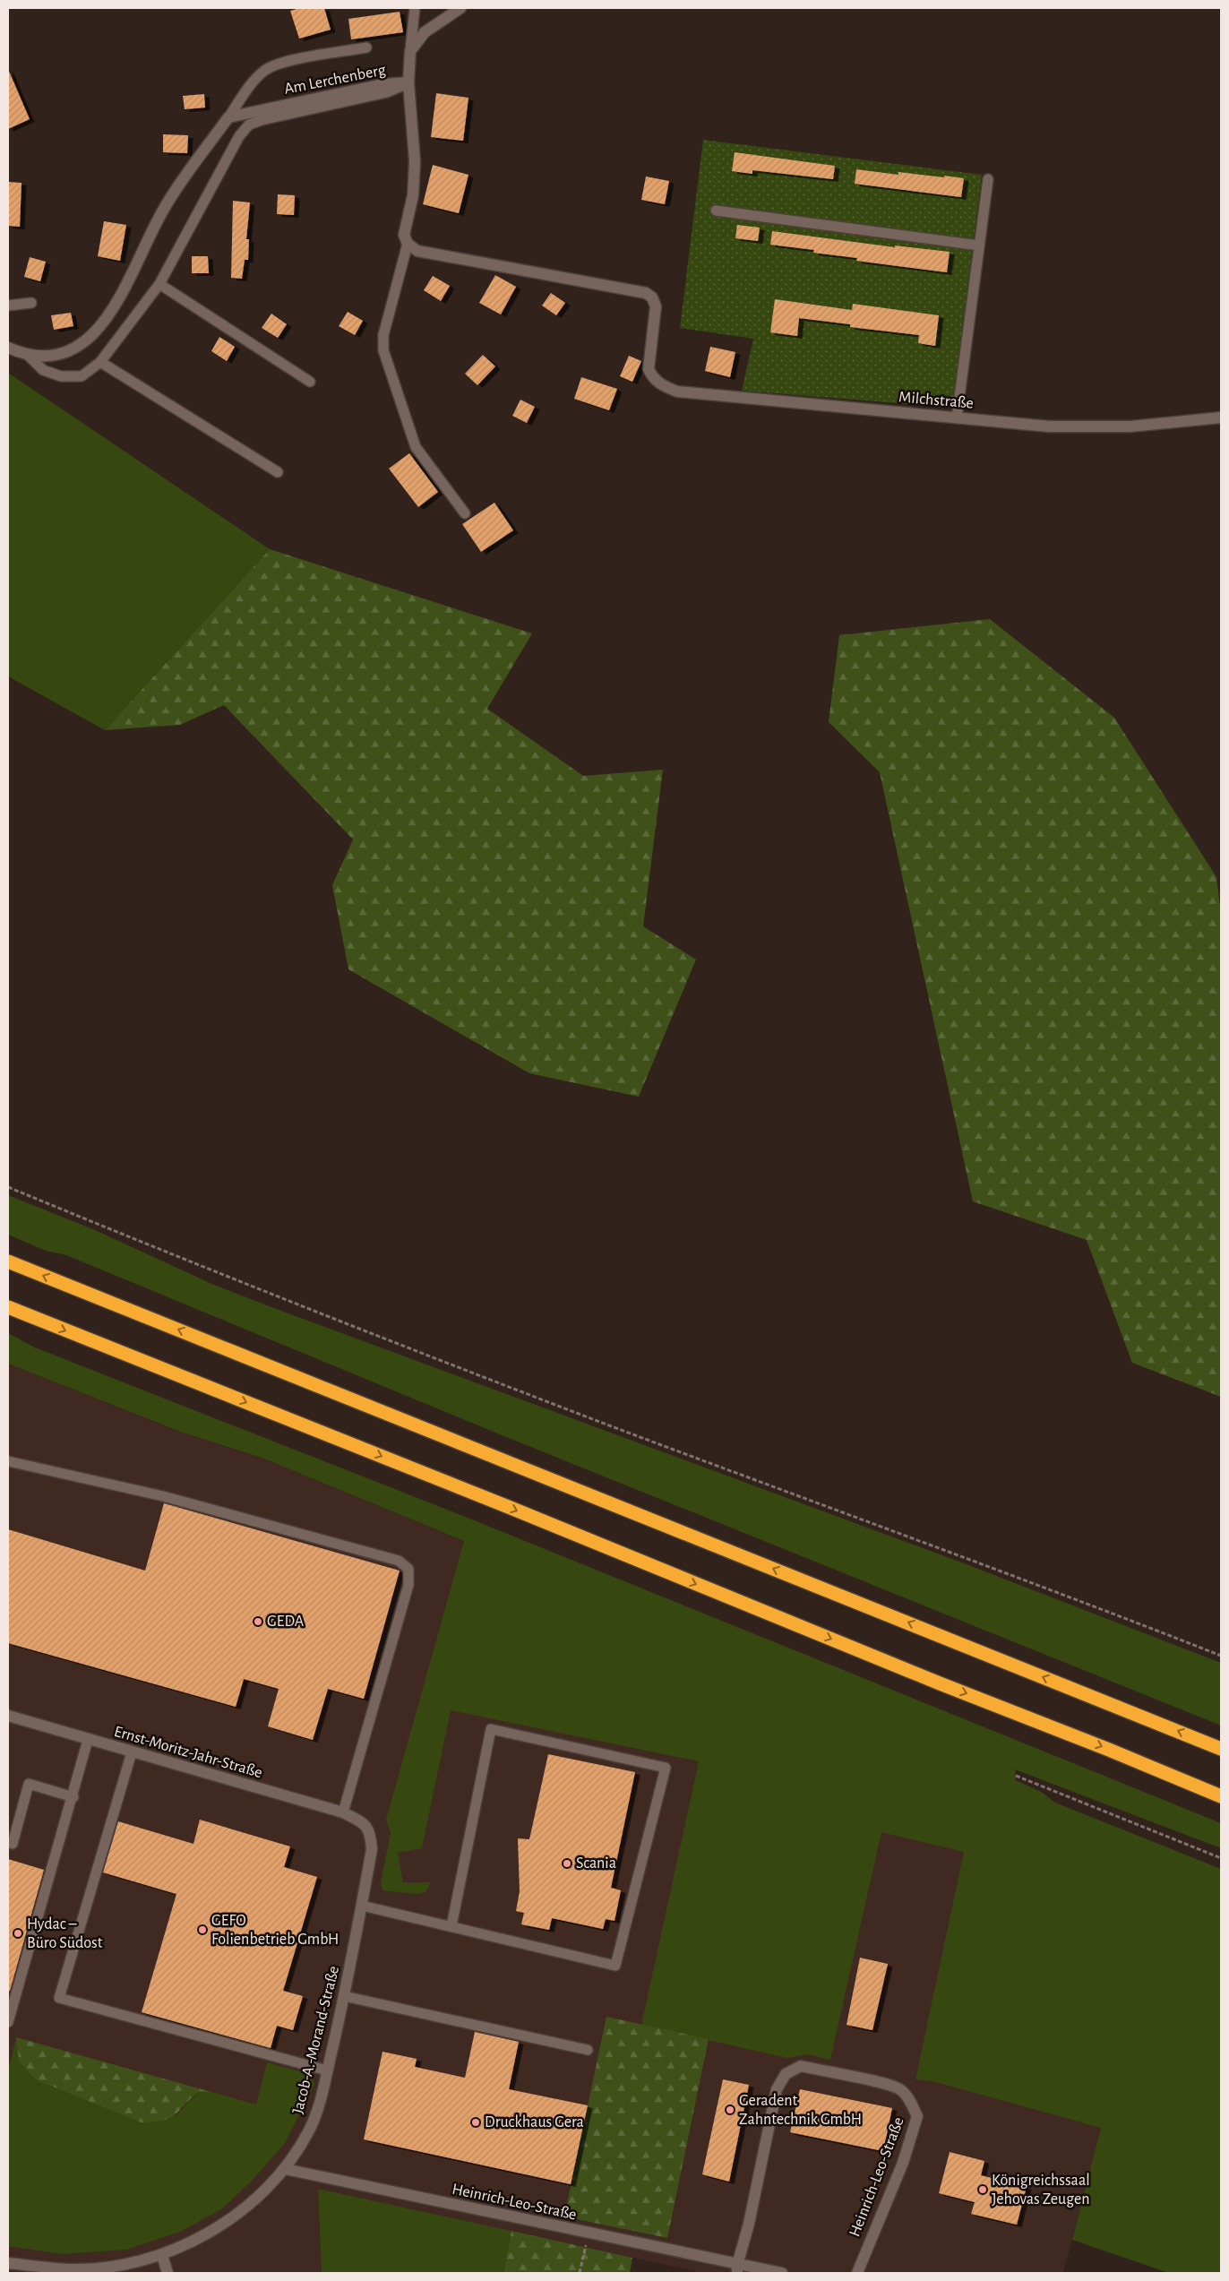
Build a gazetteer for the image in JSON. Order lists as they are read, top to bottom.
{
  "streets": {
    "street": [
      "Am Lerchenberg",
      "Milchstraße",
      "Ernst-Moritz-Jahr-Straße",
      "Jacob-A.-Morand-Straße",
      "Heinrich-Leo-Straße"
    ]
  },
  "crossings": [
    ["Am Lerchenberg", "Milchstraße"],
    ["Ernst-Moritz-Jahr-Straße", "Jacob-A.-Morand-Straße"],
    ["Jacob-A.-Morand-Straße", "Heinrich-Leo-Straße"]
  ],
  "places": [
    "GEDA",
    "Scania",
    "GEFO Folienbetrieb GmbH",
    "Hydac – Büro Südost",
    "Geradent Zahntechnik GmbH",
    "Druckhaus Gera",
    "Königreichssaal Jehovas Zeugen"
  ]
}
